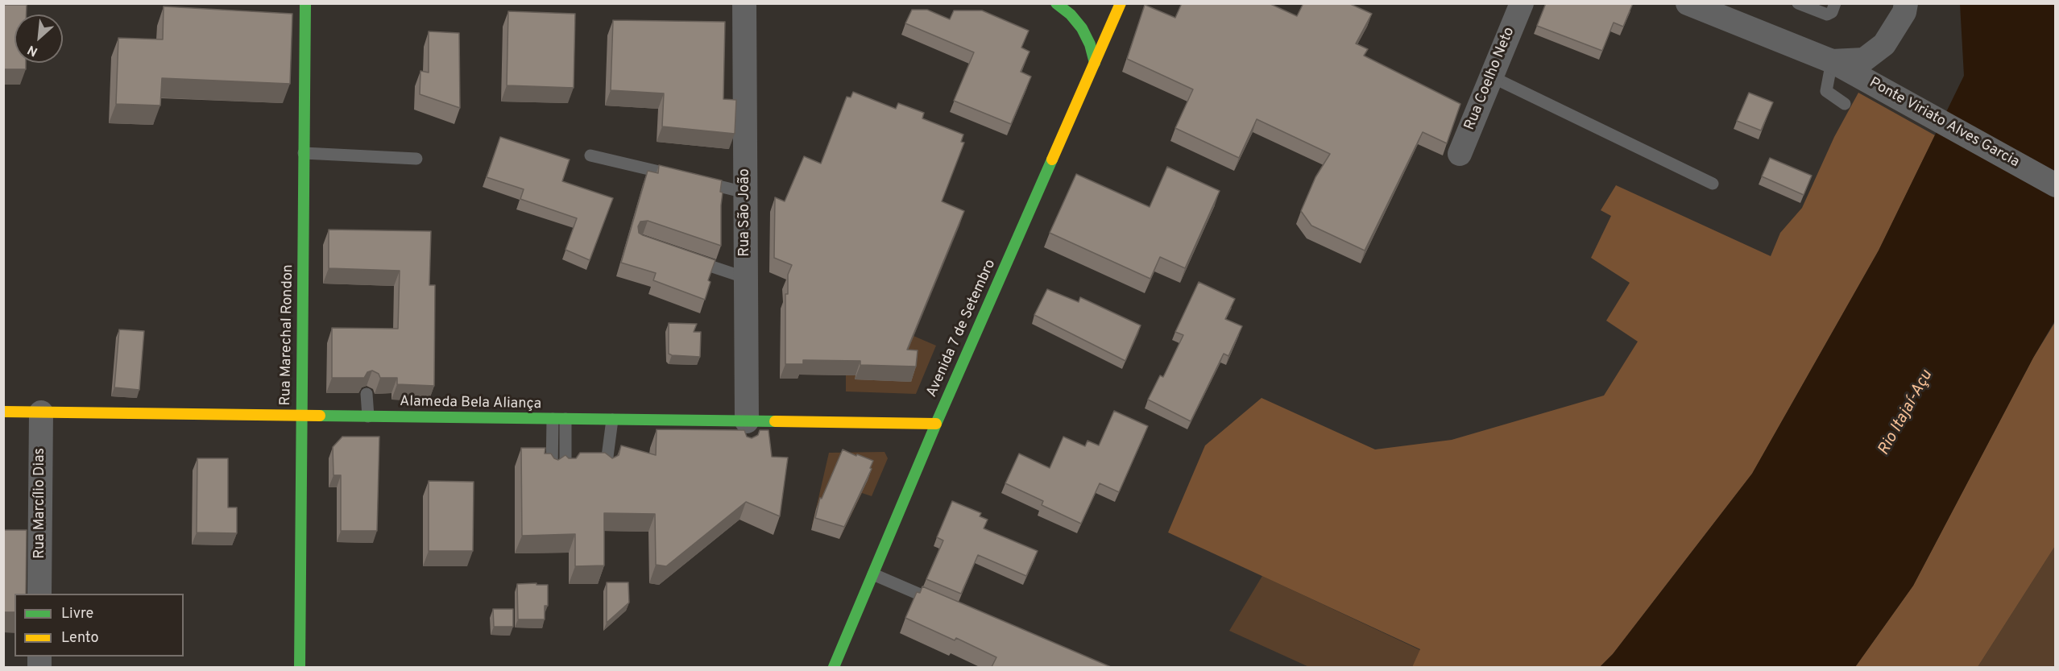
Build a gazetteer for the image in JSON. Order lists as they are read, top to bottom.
{
  "streets": {
    "street": [
      "Rua Coelho Neto",
      "Ponte Viriato Alves Garcia",
      "Rua São João",
      "Avenida 7 de Setembro",
      "Rua Marechal Rondon",
      "Alameda Bela Aliança",
      "Rua Marcílio Dias"
    ]
  },
  "crossings": [
    ["Rua São João", "Alameda Bela Aliança"],
    ["Avenida 7 de Setembro", "Alameda Bela Aliança"],
    ["Rua Marechal Rondon", "Alameda Bela Aliança"],
    ["Alameda Bela Aliança", "Rua Marcílio Dias"]
  ],
  "water": ["Rio Itajaí-Açu"],
  "legend": ["Livre", "Lento"],
  "north": "bottom left"
}
